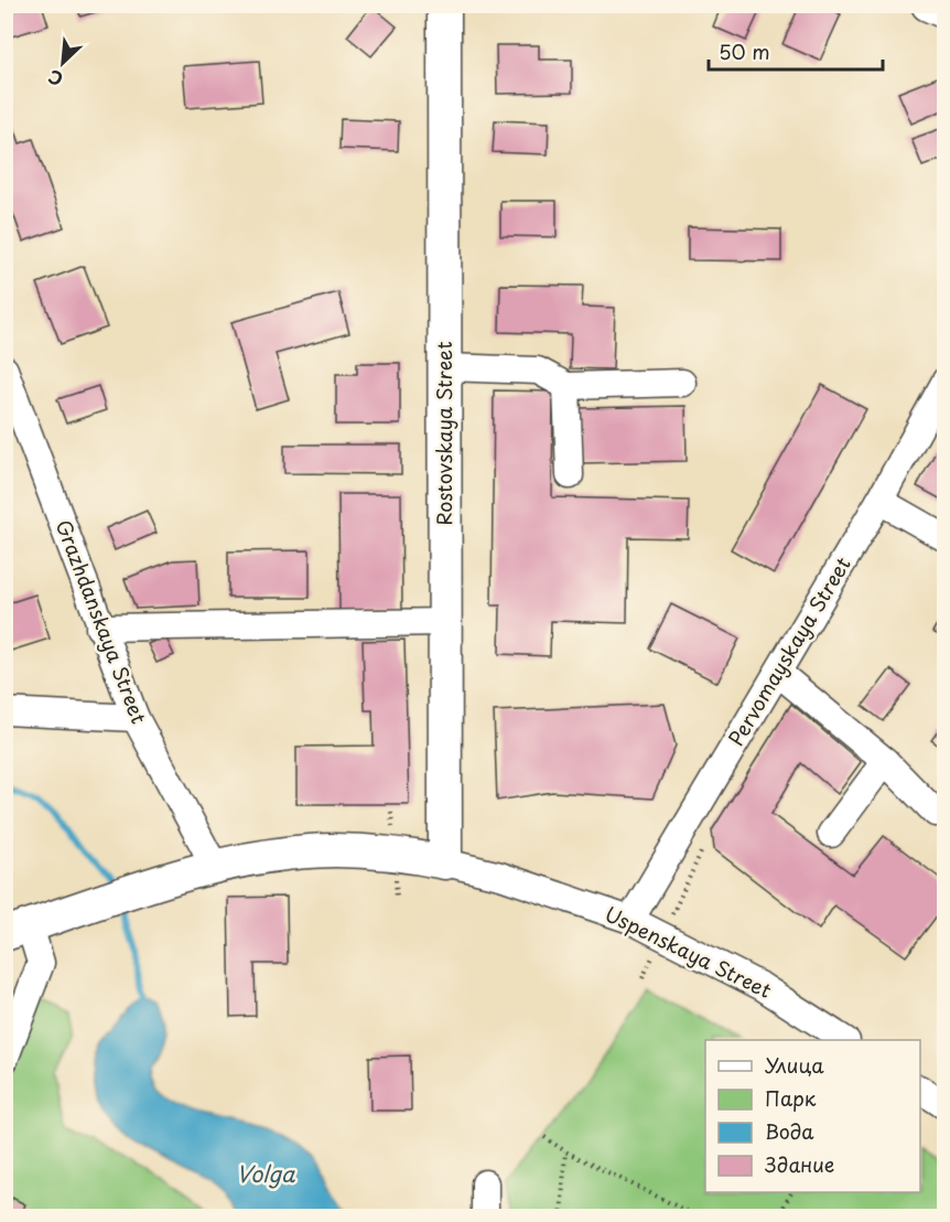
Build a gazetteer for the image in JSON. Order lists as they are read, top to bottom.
{
  "streets": {
    "main road": ["Rostovskaya Street"],
    "street": ["Grazhdanskaya Street", "Pervomayskaya Street", "Uspenskaya Street"]
  },
  "crossings": [
    ["Rostovskaya Street", "Uspenskaya Street"],
    ["Pervomayskaya Street", "Uspenskaya Street"]
  ],
  "water": ["Volga"],
  "legend": [
    "Улица",
    "Парк",
    "Вода",
    "Здание"
  ],
  "scale_bar": "50 m",
  "north": "bottom left"
}
